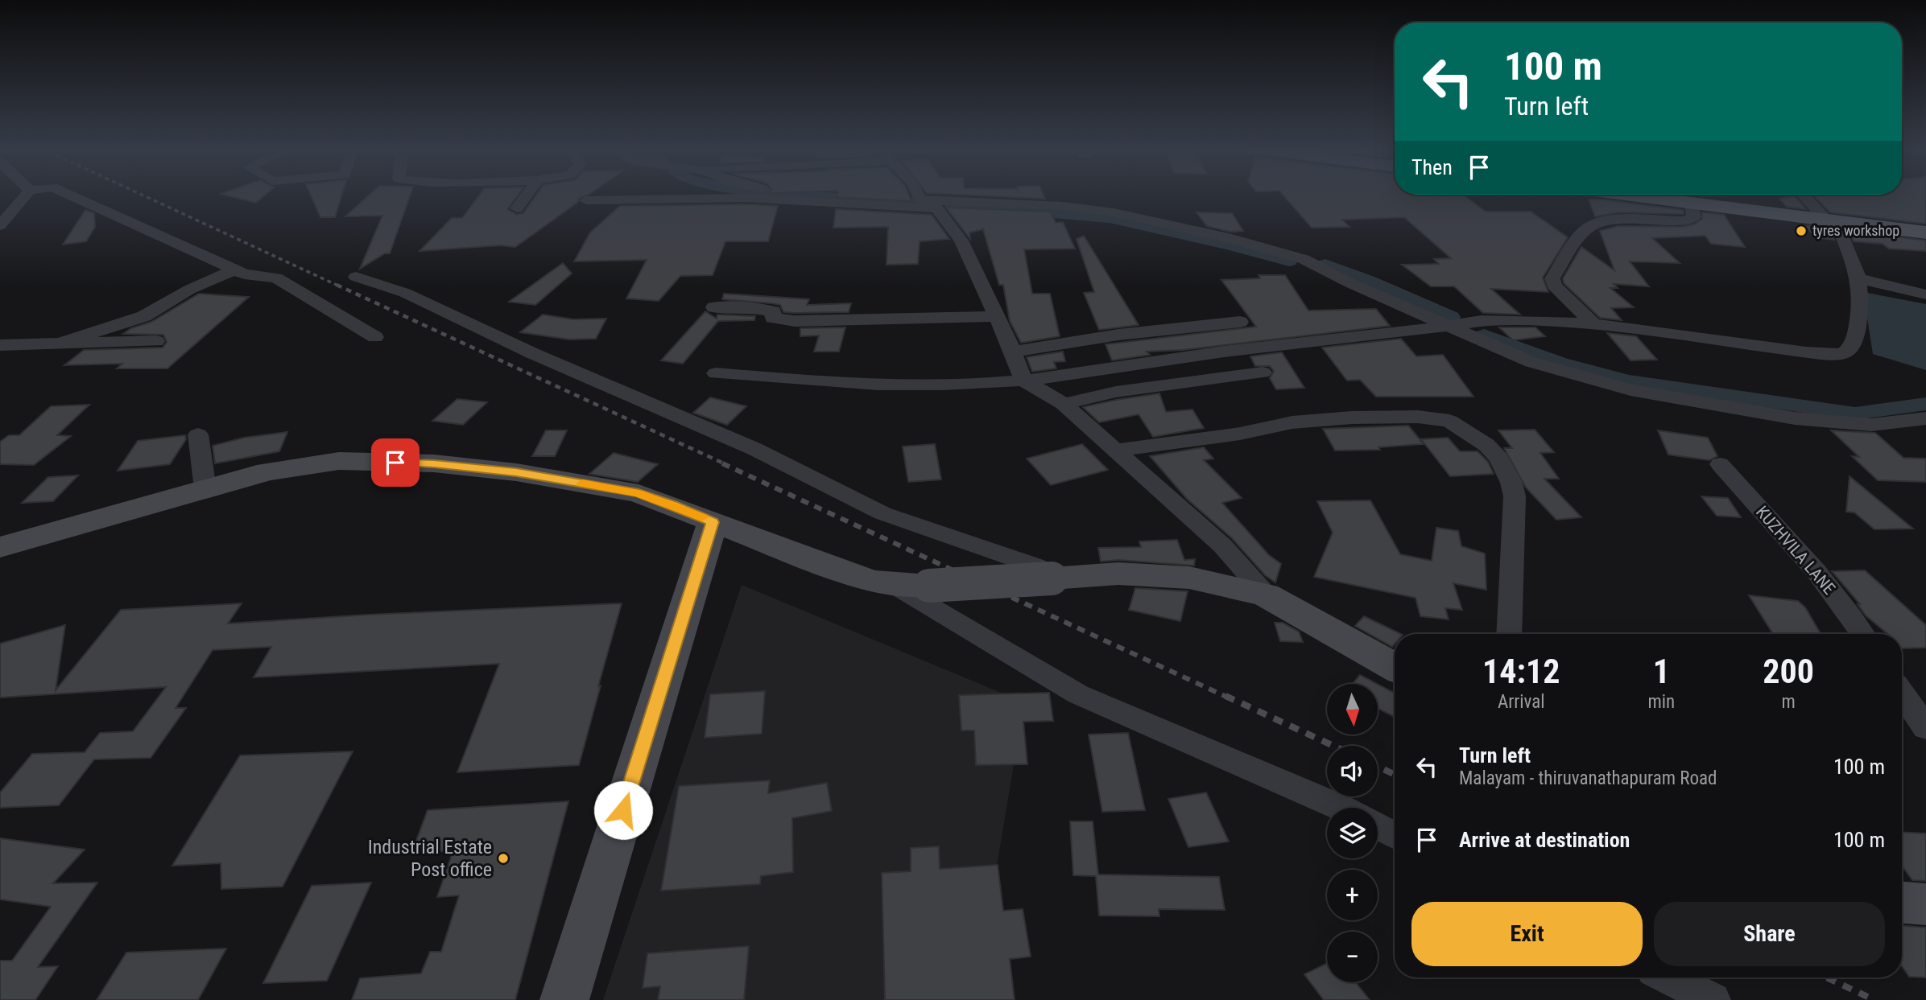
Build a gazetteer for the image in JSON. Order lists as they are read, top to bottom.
{
  "streets": {
    "street": ["KUZHVILA LANE"]
  },
  "places": ["tyres workshop", "Industrial Estate Post office"],
  "north": "bottom",
  "page": {
    "turn": ["100 m", "Turn left"],
    "then": "Then",
    "eta": [
      "14:12",
      "Arrival",
      "1",
      "min",
      "200",
      "m"
    ],
    "map_buttons": ["+", "−"],
    "list": [
      {
        "name": "Turn left",
        "note": "Malayam - thiruvanathapuram Road",
        "value": "100 m"
      },
      {
        "name": "Arrive at destination",
        "value": "100 m"
      }
    ],
    "buttons": ["Exit", "Share"]
  }
}
